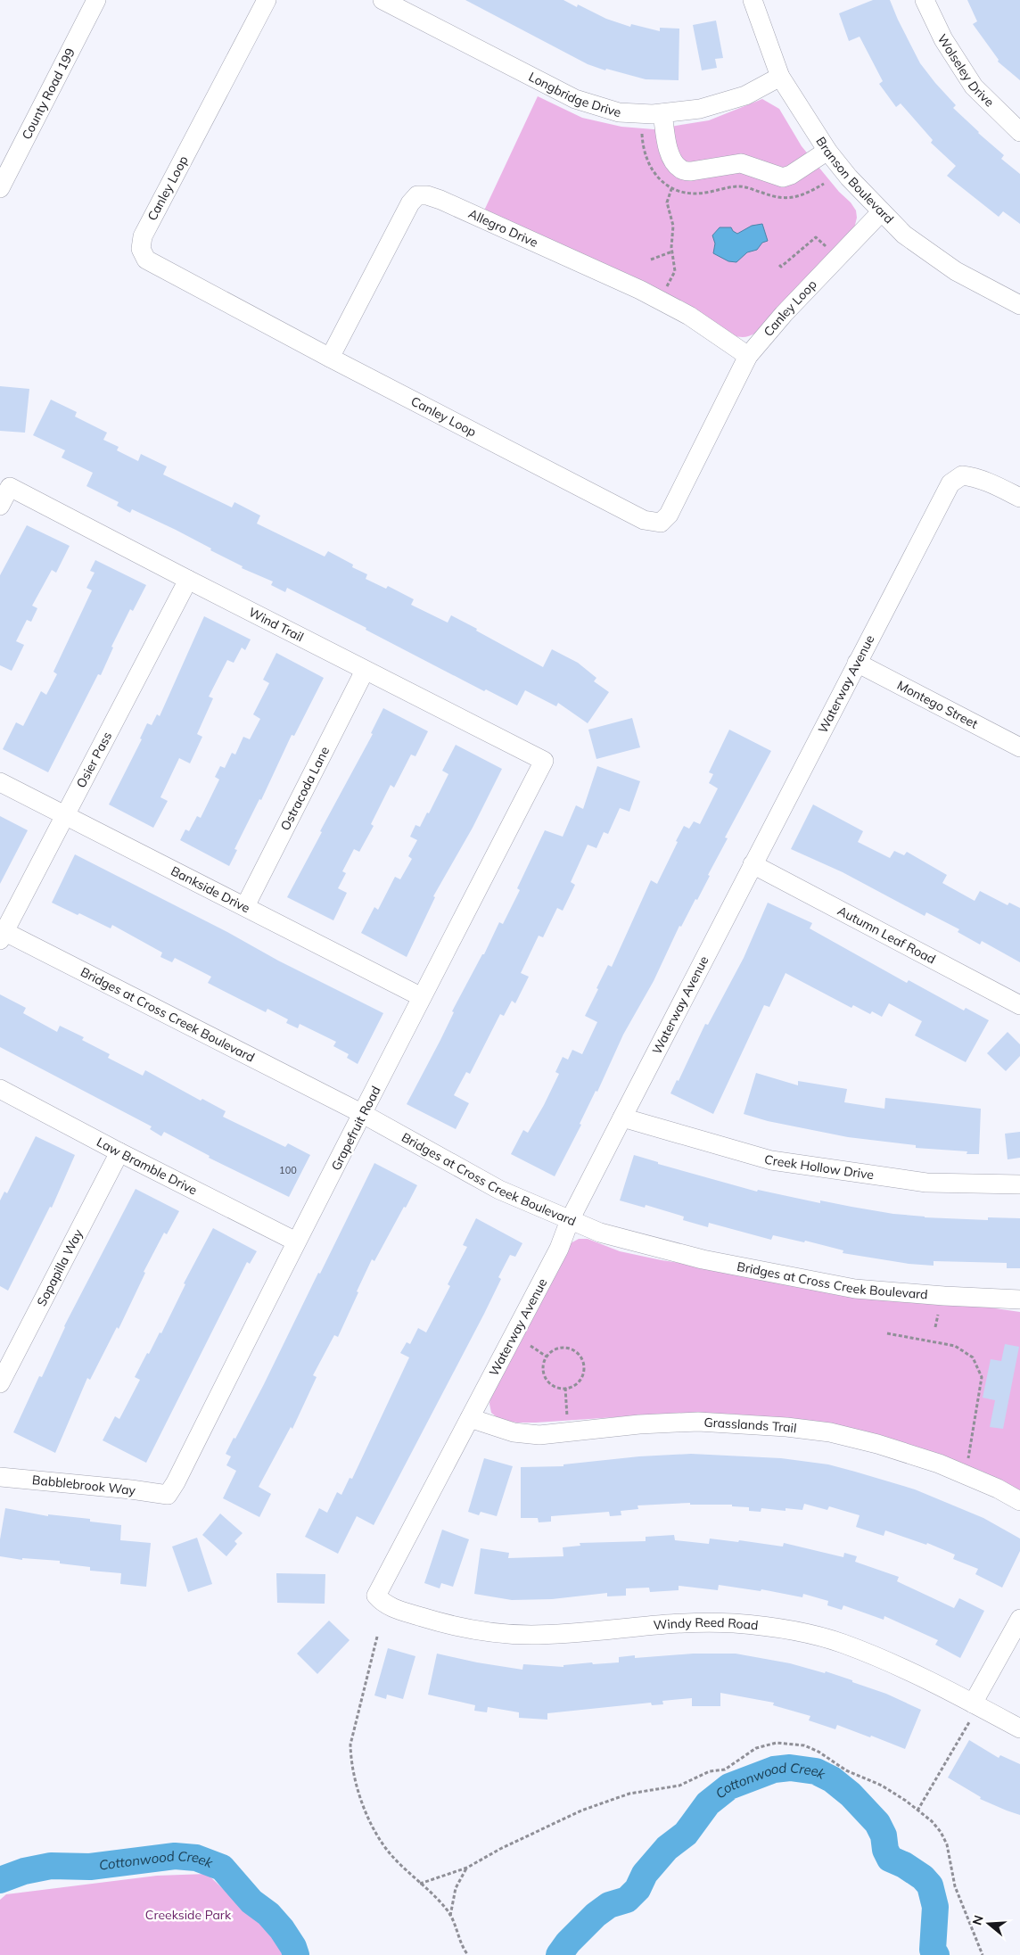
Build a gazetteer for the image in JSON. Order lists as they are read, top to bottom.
{
  "streets": {
    "street": [
      "Wolseley Drive",
      "Longbridge Drive",
      "County Road 199",
      "Branson Boulevard",
      "Canley Loop",
      "Allegro Drive",
      "Wind Trail",
      "Waterway Avenue",
      "Montego Street",
      "Osier Pass",
      "Ostracoda Lane",
      "Bankside Drive",
      "Autumn Leaf Road",
      "Bridges at Cross Creek Boulevard",
      "Grapefruit Road",
      "Law Bramble Drive",
      "Creek Hollow Drive",
      "Sopapilla Way",
      "Grasslands Trail",
      "Babblebrook Way",
      "Windy Reed Road"
    ]
  },
  "crossings": [
    ["Longbridge Drive", "Branson Boulevard"],
    ["Branson Boulevard", "Canley Loop"],
    ["Canley Loop", "Allegro Drive"],
    ["Wind Trail", "Osier Pass"],
    ["Wind Trail", "Ostracoda Lane"],
    ["Wind Trail", "Grapefruit Road"],
    ["Waterway Avenue", "Montego Street"],
    ["Waterway Avenue", "Autumn Leaf Road"],
    ["Waterway Avenue", "Bridges at Cross Creek Boulevard"],
    ["Waterway Avenue", "Creek Hollow Drive"],
    ["Waterway Avenue", "Grasslands Trail"],
    ["Waterway Avenue", "Windy Reed Road"],
    ["Osier Pass", "Bankside Drive"],
    ["Osier Pass", "Bridges at Cross Creek Boulevard"],
    ["Ostracoda Lane", "Bankside Drive"],
    ["Bankside Drive", "Grapefruit Road"],
    ["Bridges at Cross Creek Boulevard", "Grapefruit Road"],
    ["Grapefruit Road", "Law Bramble Drive"],
    ["Grapefruit Road", "Babblebrook Way"],
    ["Law Bramble Drive", "Sopapilla Way"]
  ],
  "water": ["Cottonwood Creek"],
  "parks": ["Creekside Park"],
  "house_numbers": ["100"],
  "north": "left"
}
